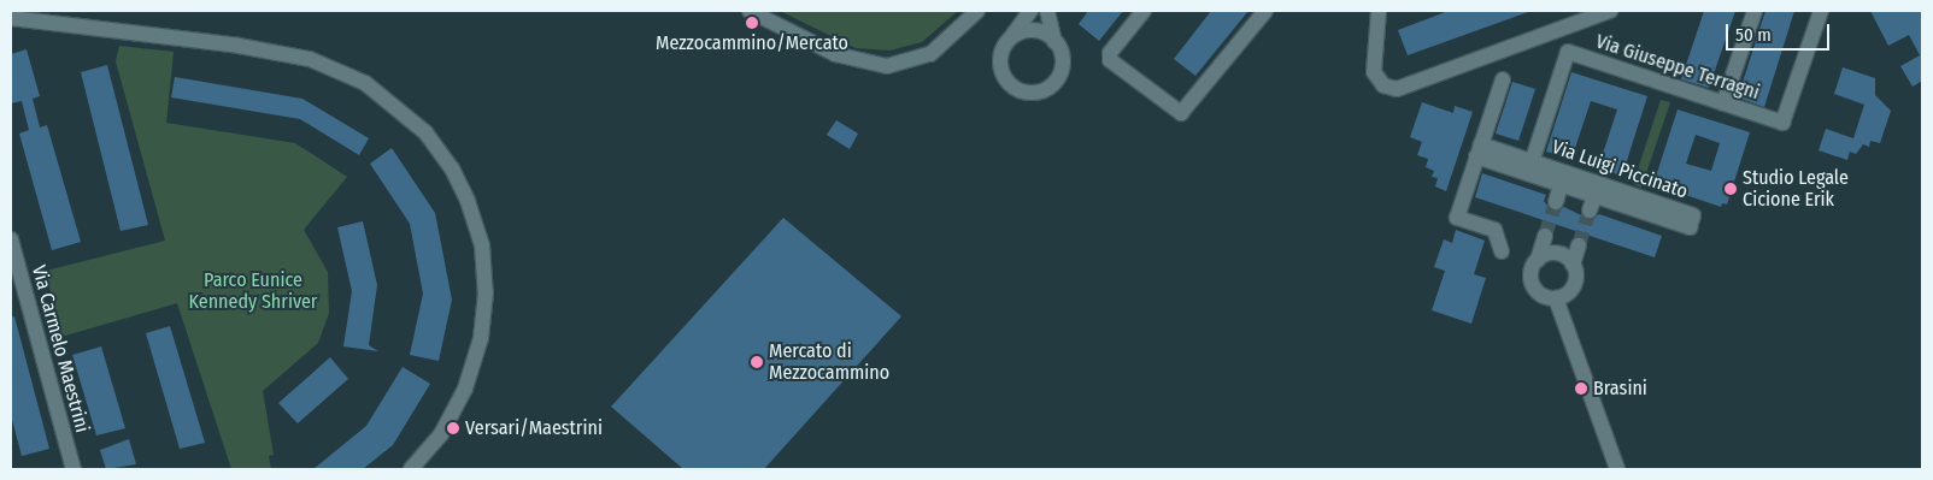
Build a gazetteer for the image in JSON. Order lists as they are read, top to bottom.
{
  "streets": {
    "street": ["Via Giuseppe Terragni", "Via Luigi Piccinato", "Via Carmelo Maestrini"]
  },
  "crossings": [
    ["Via Giuseppe Terragni", "Via Luigi Piccinato"]
  ],
  "parks": ["Parco Eunice Kennedy Shriver"],
  "places": [
    "Mezzocammino/Mercato",
    "Studio Legale Cicione Erik",
    "Mercato di Mezzocammino",
    "Brasini",
    "Versari/Maestrini"
  ],
  "scale_bar": "50 m"
}
